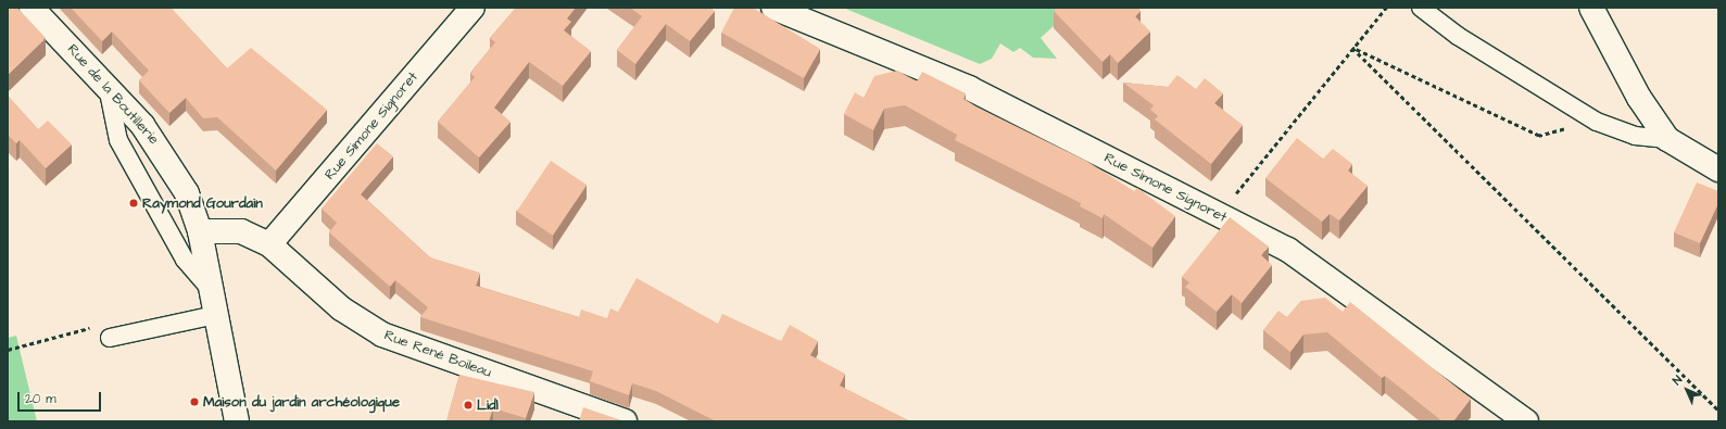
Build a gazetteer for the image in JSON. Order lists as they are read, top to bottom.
{
  "streets": {
    "street": ["Rue de la Boutillerie", "Rue Simone Signoret", "Rue René Boileau"]
  },
  "crossings": [
    ["Rue de la Boutillerie", "Rue René Boileau"],
    ["Rue Simone Signoret", "Rue René Boileau"]
  ],
  "places": ["Raymond Gourdain", "Maison du jardin archéologique", "Lidl"],
  "scale_bar": "20 m",
  "north": "top left"
}
